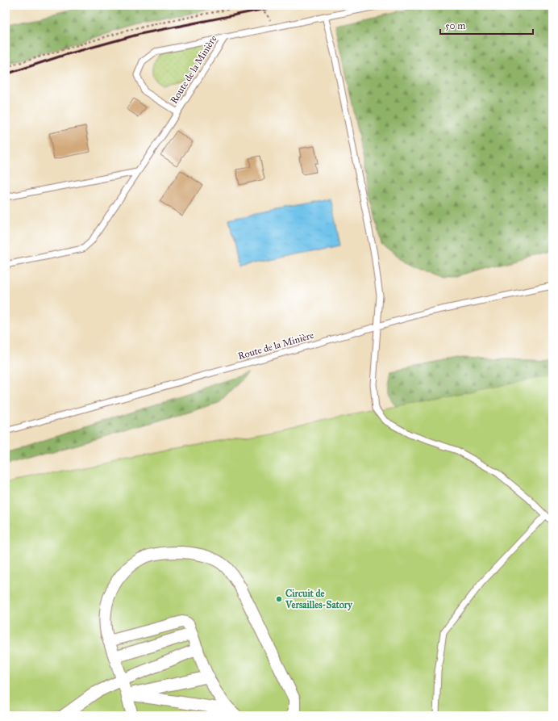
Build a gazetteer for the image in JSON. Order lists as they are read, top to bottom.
{
  "streets": {
    "lane": ["Route de la Minière"]
  },
  "places": ["Circuit de Versailles-Satory"],
  "scale_bar": "50 m"
}
